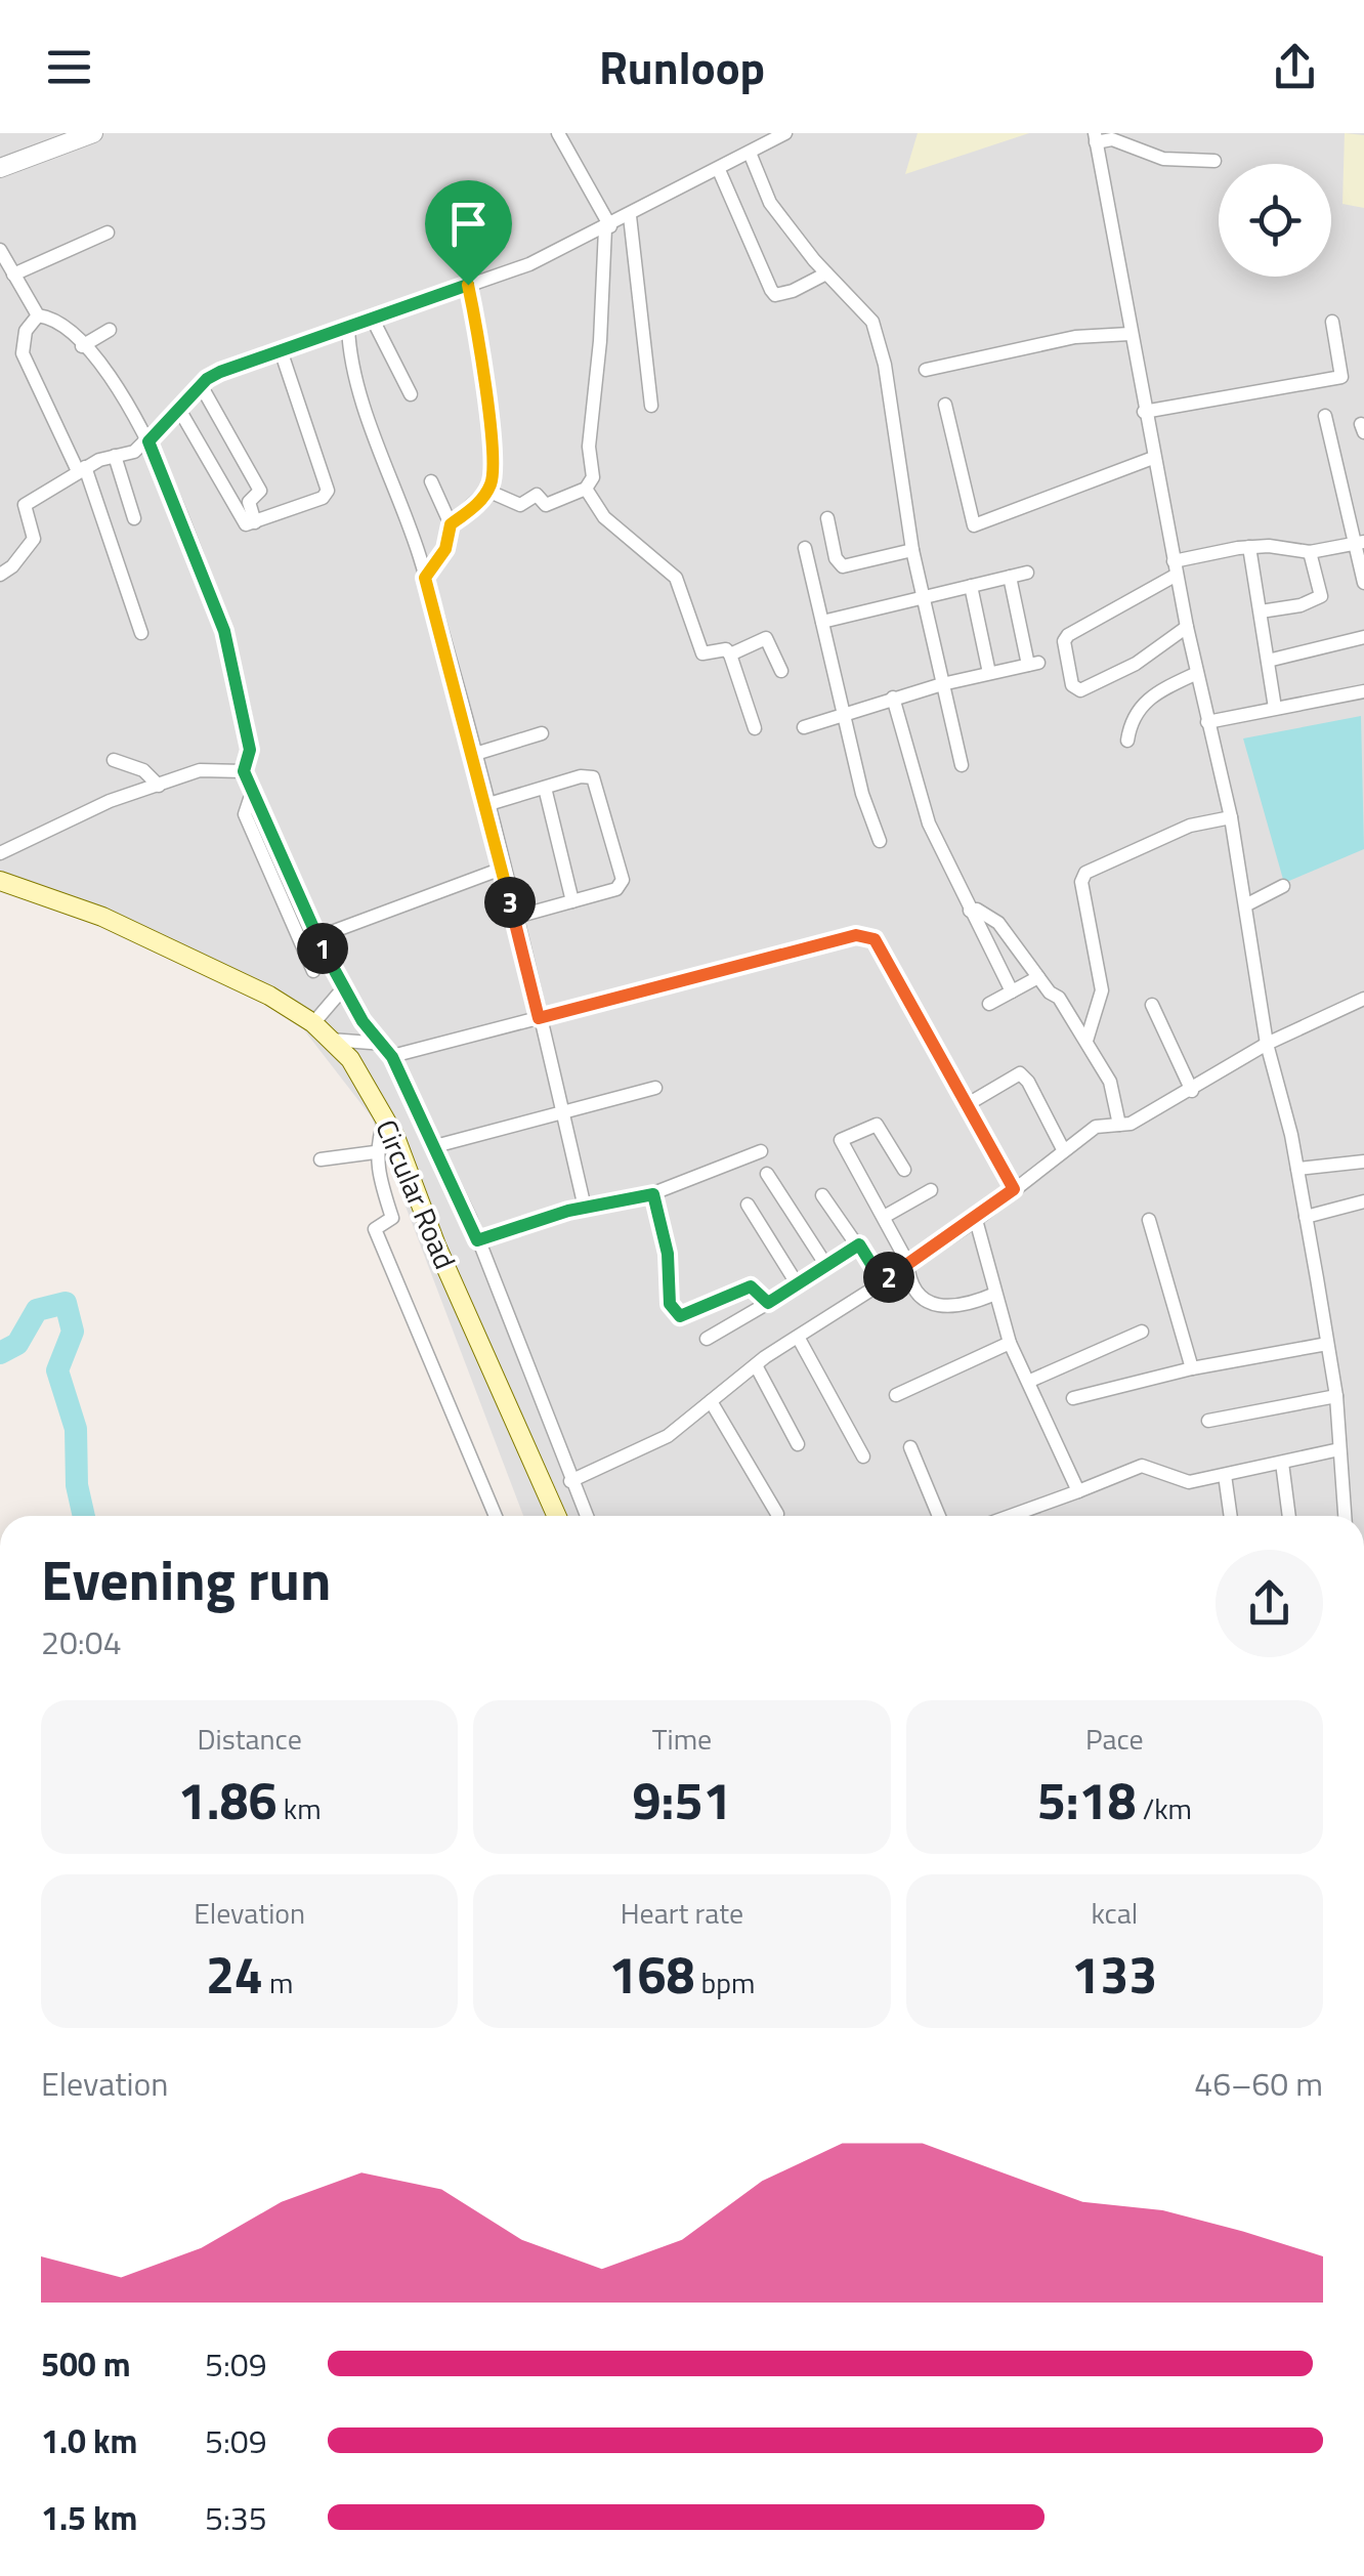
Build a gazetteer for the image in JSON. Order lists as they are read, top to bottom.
{
  "streets": {
    "main road": ["Circular Road"]
  },
  "page": {
    "header": "Runloop",
    "pins": ["3", "1", "2"],
    "heading": ["Evening run", "20:04"],
    "stats": [
      ["Distance", "1.86 km"],
      ["Time", "9:51"],
      ["Pace", "5:18 /km"],
      ["Elevation", "24 m"],
      ["Heart rate", "168 bpm"],
      ["kcal", "133"]
    ],
    "chart": ["Elevation", "46–60 m"],
    "list": [
      {
        "name": "500 m",
        "note": "5:09"
      },
      {
        "name": "1.0 km",
        "note": "5:09"
      },
      {
        "name": "1.5 km",
        "note": "5:35"
      }
    ]
  }
}
